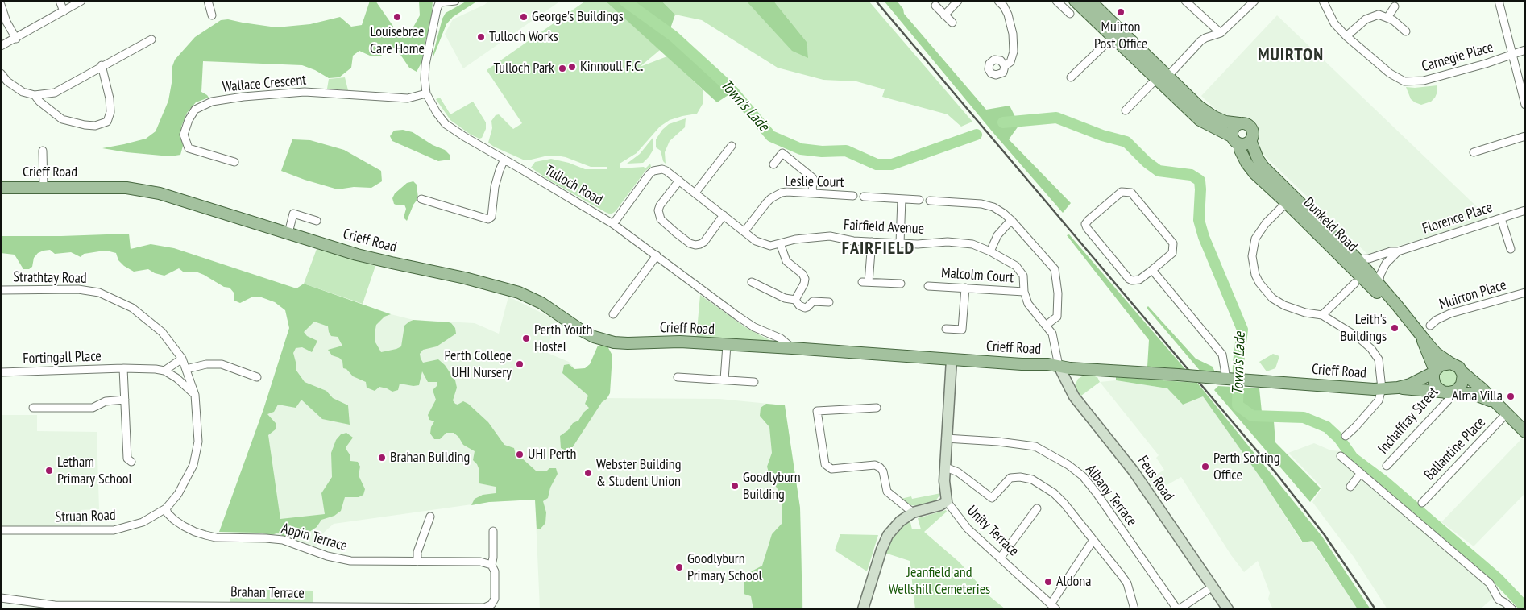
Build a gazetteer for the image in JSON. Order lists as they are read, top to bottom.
{
  "streets": {
    "main road": ["Crieff Road", "Dunkeld Road"],
    "street": [
      "Carnegie Place",
      "Wallace Crescent",
      "Leslie Court",
      "Tulloch Road",
      "Florence Place",
      "Fairfield Avenue",
      "Malcolm Court",
      "Strathtay Road",
      "Muirton Place",
      "Fortingall Place",
      "Inchaffray Street",
      "Ballantine Place",
      "Feus Road",
      "Albany Terrace",
      "Struan Road",
      "Unity Terrace",
      "Appin Terrace",
      "Brahan Terrace"
    ]
  },
  "crossings": [
    ["Wallace Crescent", "Tulloch Road"],
    ["Crieff Road", "Tulloch Road"],
    ["Crieff Road", "Dunkeld Road"],
    ["Crieff Road", "Fairfield Avenue"],
    ["Crieff Road", "Inchaffray Street"],
    ["Crieff Road", "Feus Road"],
    ["Leslie Court", "Fairfield Avenue"],
    ["Tulloch Road", "Fairfield Avenue"],
    ["Florence Place", "Dunkeld Road"],
    ["Dunkeld Road", "Inchaffray Street"],
    ["Fairfield Avenue", "Malcolm Court"],
    ["Fairfield Avenue", "Feus Road"],
    ["Strathtay Road", "Struan Road"],
    ["Strathtay Road", "Appin Terrace"],
    ["Struan Road", "Appin Terrace"],
    ["Appin Terrace", "Brahan Terrace"]
  ],
  "districts": ["MUIRTON", "FAIRFIELD"],
  "water": ["Town's Lade"],
  "parks": ["Jeanfield and Wellshill Cemeteries"],
  "places": [
    "Muirton Post Office",
    "Louisebrae Care Home",
    "George's Buildings",
    "Tulloch Works",
    "Kinnoull F.C.",
    "Tulloch Park",
    "Leith's Buildings",
    "Perth Youth Hostel",
    "Perth College UHI Nursery",
    "Alma Villa",
    "UHI Perth",
    "Brahan Building",
    "Perth Sorting Office",
    "Letham Primary School",
    "Webster Building & Student Union",
    "Goodlyburn Building",
    "Goodlyburn Primary School",
    "Aldona"
  ]
}
